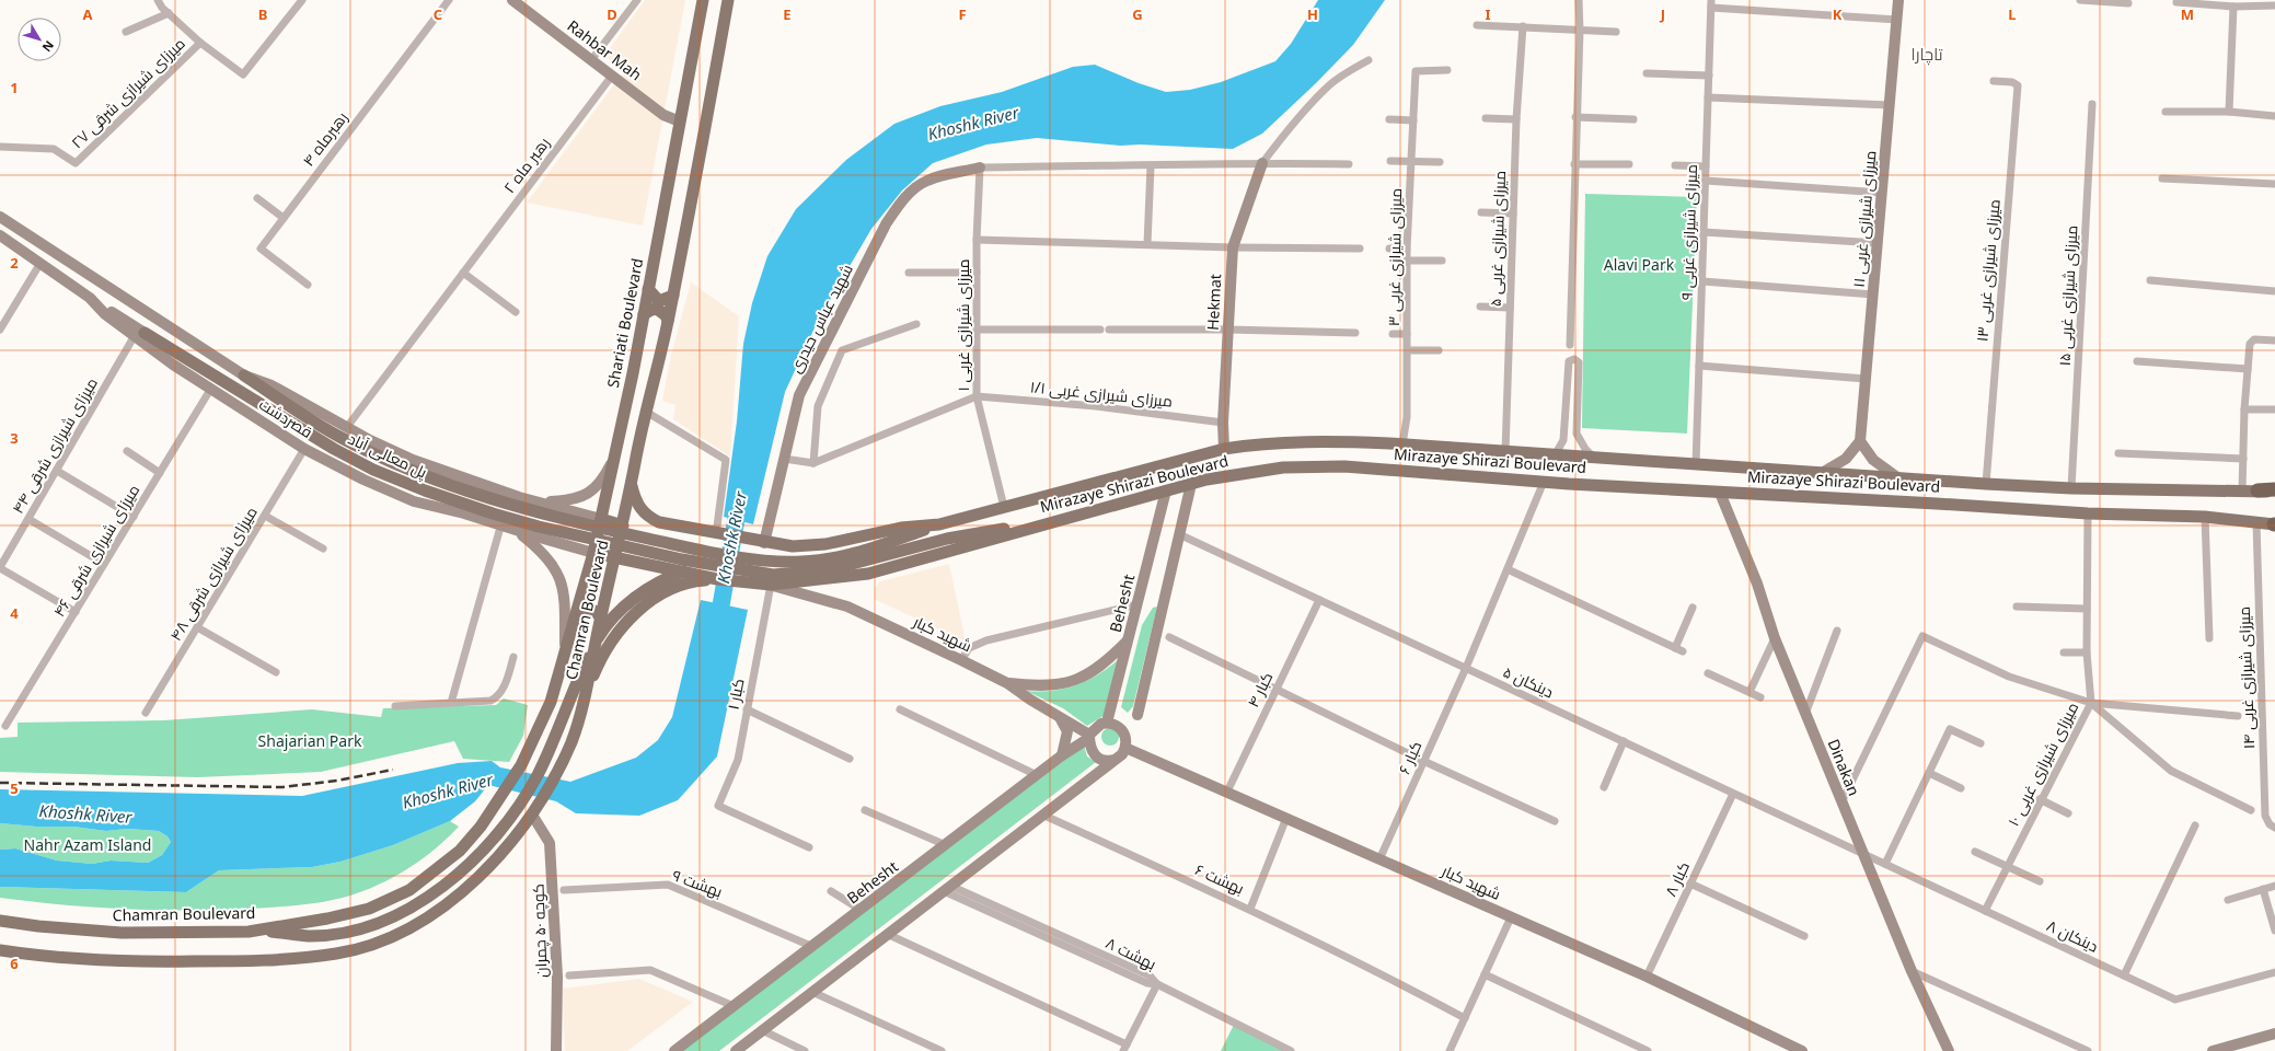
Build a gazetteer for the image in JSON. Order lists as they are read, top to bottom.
{
  "streets": {
    "main road": [
      "Shariati Boulevard",
      "پل معالی آباد",
      "Mirazaye Shirazi Boulevard",
      "Chamran Boulevard"
    ],
    "street": [
      "Rahbar Mah",
      "۲۷ میرزای شیرازی شرقی",
      "۴ رهبرماه",
      "۲ رهبر ماه",
      "میرزای شیرازی غربی ۱۱",
      "میرزای شیرازی غربی ۹",
      "۵ میرزای شیرازی غربی",
      "۳ میرزای شیرازی غربی",
      "۱۳ میرزای شیرازی غربی",
      "۱۵ میرزای شیرازی غربی",
      "Hekmat",
      "شهید عباس حیدری",
      "۱ میرزای شیرازی غربی",
      "۱/۱ میرزای شیرازی غربی",
      "قصردشت",
      "۴۴ میرزای شیرازی شرقی",
      "۴۶ میرزای شیرازی شرقی",
      "۴۸ میرزای شیرازی شرقی",
      "Behesht",
      "شهید کبار",
      "۱۴ میرزای شیرازی غربی",
      "۵ دینکان",
      "۴ کبار",
      "۱ کبار",
      "۶ کبار",
      "۱۰ میرزای شیرازی غربی",
      "Dinakan",
      "۶ بهشت",
      "۸ کبار",
      "۹ بهشت",
      "کوچه ۵۰ چمران",
      "۸ دینکان",
      "۸ بهشت"
    ]
  },
  "crossings": [
    ["Rahbar Mah", "۲ رهبر ماه"],
    ["Rahbar Mah", "Shariati Boulevard"],
    ["۲ رهبر ماه", "قصردشت"],
    ["میرزای شیرازی غربی ۹", "Mirazaye Shirazi Boulevard"],
    ["۵ میرزای شیرازی غربی", "Mirazaye Shirazi Boulevard"],
    ["۳ میرزای شیرازی غربی", "Mirazaye Shirazi Boulevard"],
    ["۱۳ میرزای شیرازی غربی", "Mirazaye Shirazi Boulevard"],
    ["۱۵ میرزای شیرازی غربی", "Mirazaye Shirazi Boulevard"],
    ["Hekmat", "۱/۱ میرزای شیرازی غربی"],
    ["Hekmat", "Mirazaye Shirazi Boulevard"],
    ["شهید عباس حیدری", "۱ میرزای شیرازی غربی"],
    ["شهید عباس حیدری", "Mirazaye Shirazi Boulevard"],
    ["Shariati Boulevard", "قصردشت"],
    ["Shariati Boulevard", "Chamran Boulevard"],
    ["۱ میرزای شیرازی غربی", "۱/۱ میرزای شیرازی غربی"],
    ["۱ میرزای شیرازی غربی", "Mirazaye Shirazi Boulevard"],
    ["قصردشت", "۴۴ میرزای شیرازی شرقی"],
    ["قصردشت", "پل معالی آباد"],
    ["قصردشت", "۴۶ میرزای شیرازی شرقی"],
    ["قصردشت", "۴۸ میرزای شیرازی شرقی"],
    ["۴۴ میرزای شیرازی شرقی", "پل معالی آباد"],
    ["پل معالی آباد", "Mirazaye Shirazi Boulevard"],
    ["Mirazaye Shirazi Boulevard", "Behesht"],
    ["Mirazaye Shirazi Boulevard", "Chamran Boulevard"],
    ["Mirazaye Shirazi Boulevard", "شهید کبار"],
    ["Mirazaye Shirazi Boulevard", "۱۴ میرزای شیرازی غربی"],
    ["Mirazaye Shirazi Boulevard", "۱ کبار"],
    ["Mirazaye Shirazi Boulevard", "۶ کبار"],
    ["Mirazaye Shirazi Boulevard", "۱۰ میرزای شیرازی غربی"],
    ["Mirazaye Shirazi Boulevard", "Dinakan"],
    ["Behesht", "شهید کبار"],
    ["Behesht", "۹ بهشت"],
    ["Chamran Boulevard", "کوچه ۵۰ چمران"],
    ["شهید کبار", "۴ کبار"],
    ["شهید کبار", "۱ کبار"],
    ["شهید کبار", "۶ کبار"],
    ["شهید کبار", "۸ کبار"],
    ["۵ دینکان", "۴ کبار"],
    ["۵ دینکان", "۶ کبار"],
    ["۵ دینکان", "Dinakan"],
    ["۵ دینکان", "۸ کبار"],
    ["۵ دینکان", "۸ دینکان"],
    ["۱۰ میرزای شیرازی غربی", "۸ دینکان"],
    ["Dinakan", "۸ دینکان"]
  ],
  "districts": ["تاچارا"],
  "water": ["Khoshk River"],
  "parks": ["Alavi Park", "Shajarian Park", "Nahr Azam Island"],
  "north": "bottom right",
  "grid": {
    "columns": [
      "A",
      "B",
      "C",
      "D",
      "E",
      "F",
      "G",
      "H",
      "I",
      "J",
      "K",
      "L",
      "M"
    ],
    "rows": [
      "1",
      "2",
      "3",
      "4",
      "5",
      "6"
    ]
  }
}
